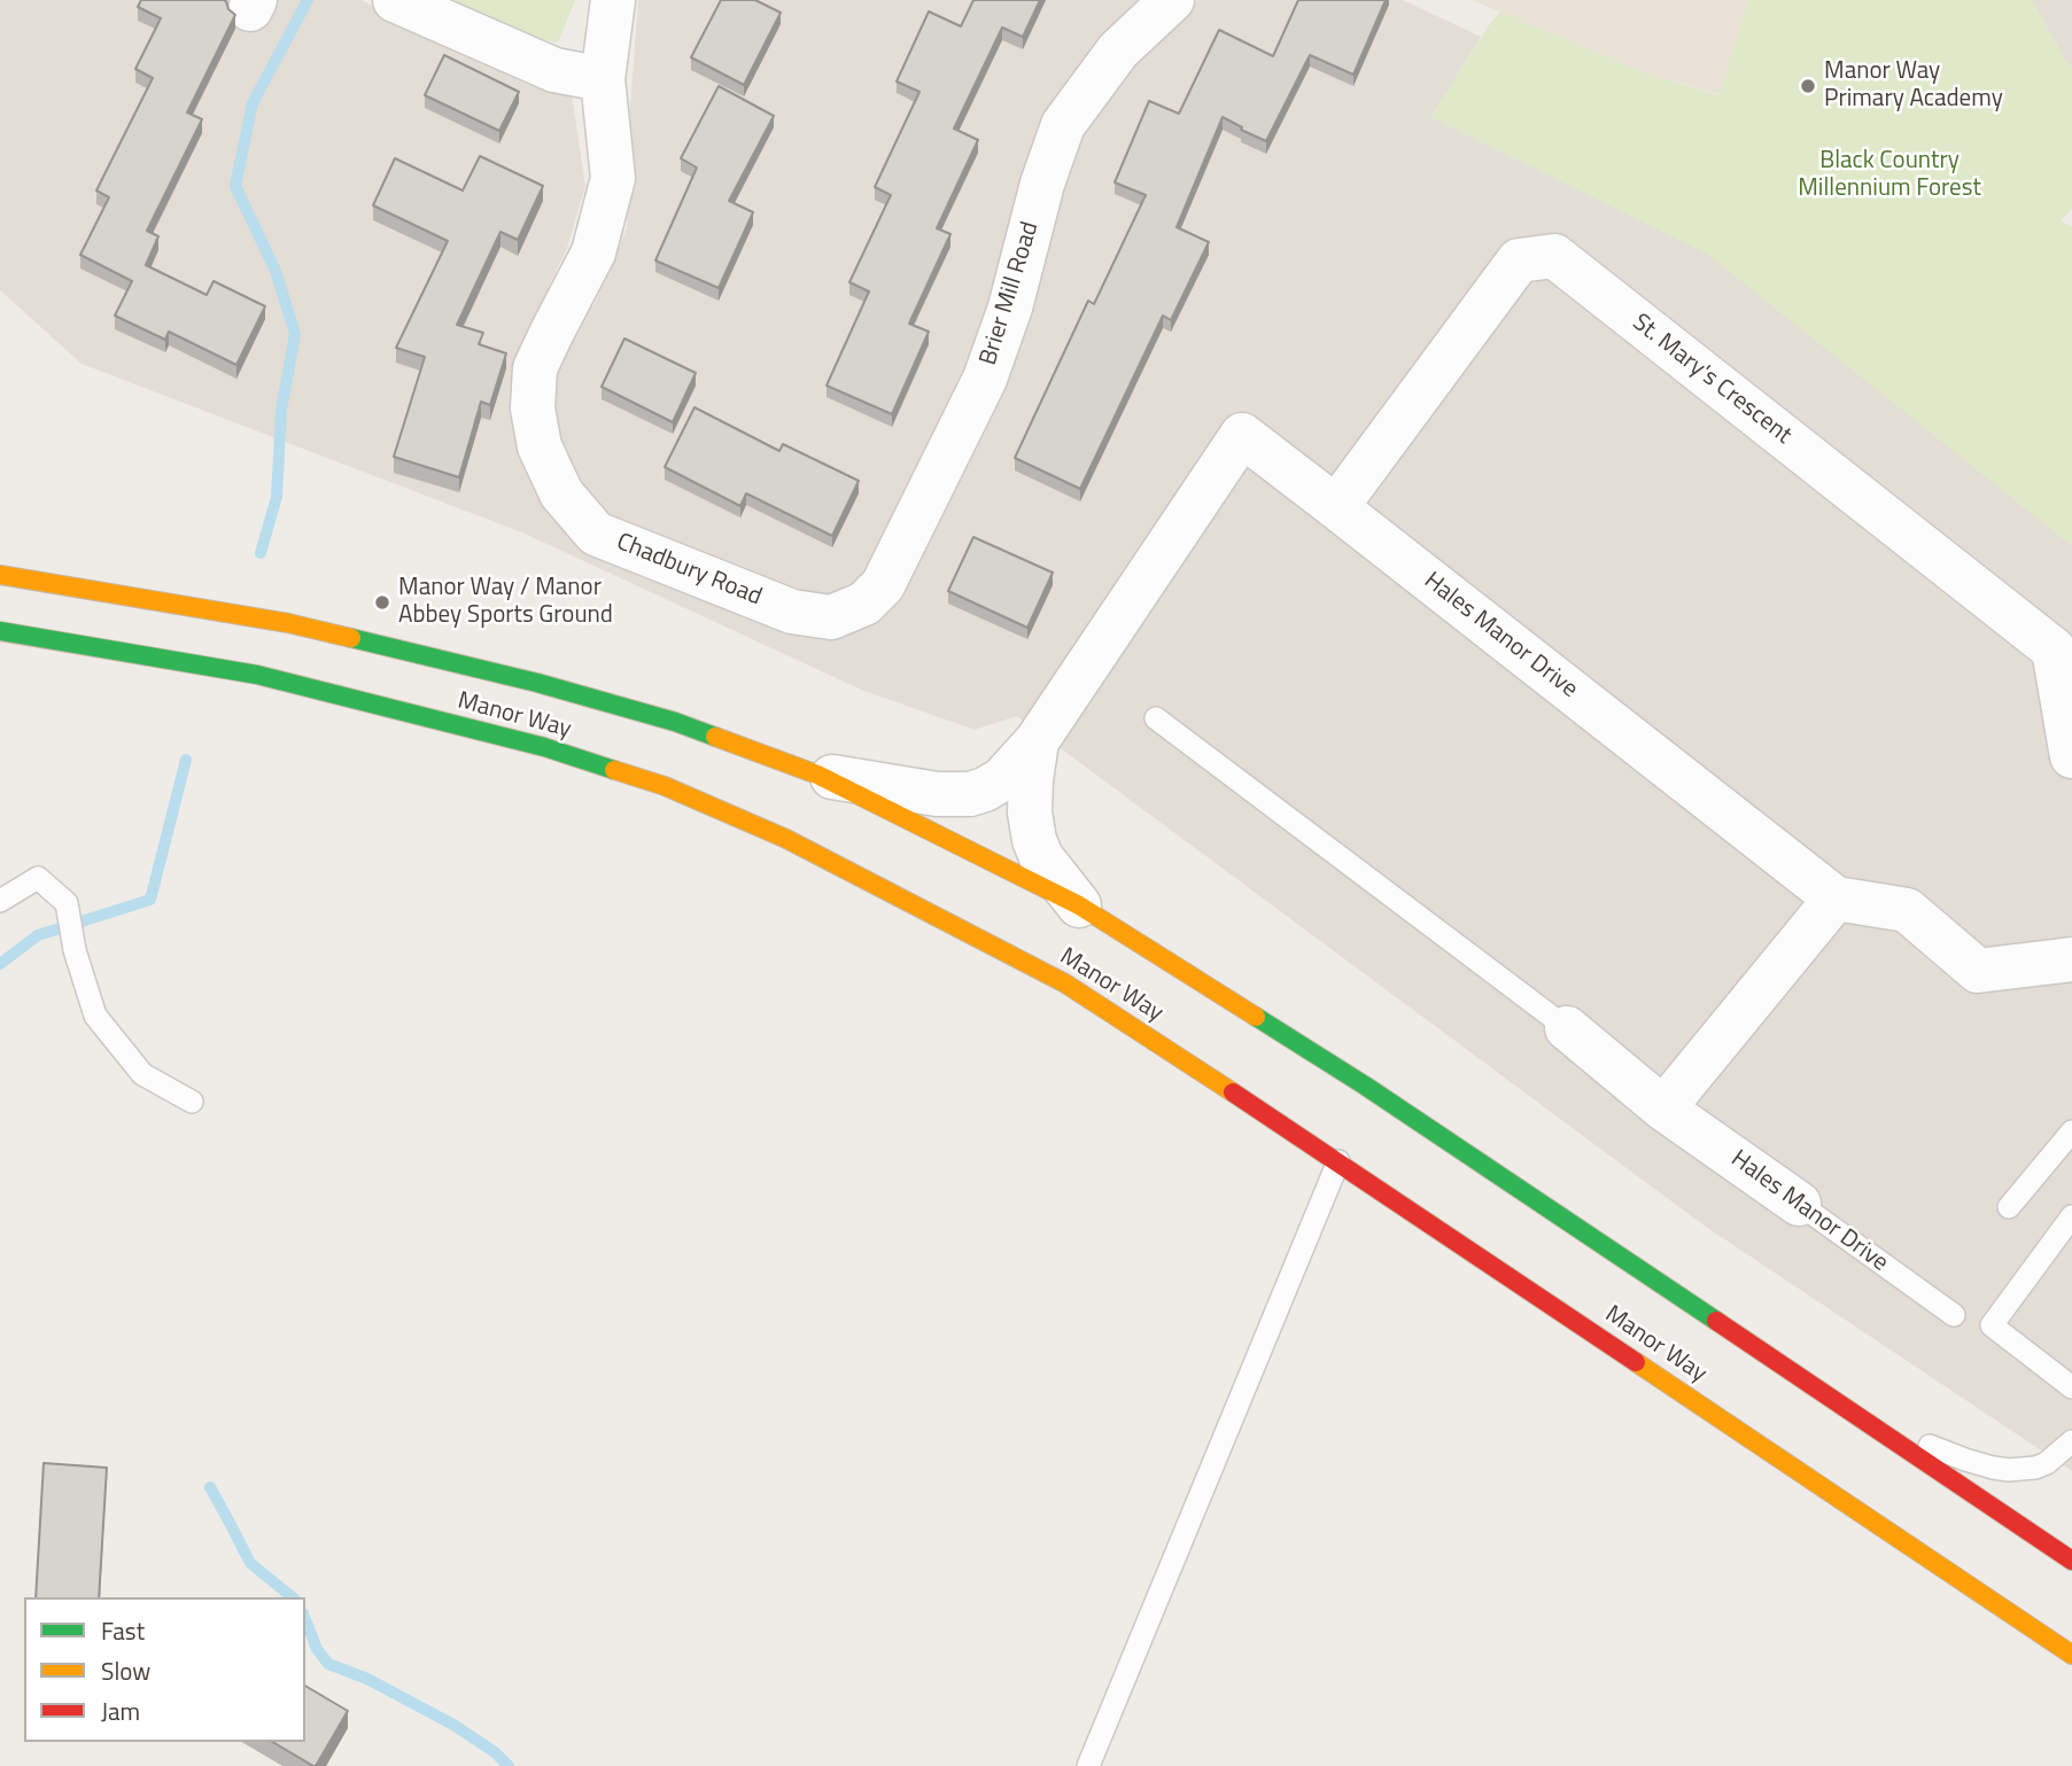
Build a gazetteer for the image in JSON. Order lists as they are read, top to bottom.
{
  "streets": {
    "highway": ["Manor Way"],
    "street": [
      "Brier Mill Road",
      "St. Mary's Crescent",
      "Chadbury Road",
      "Hales Manor Drive"
    ]
  },
  "crossings": [
    ["Brier Mill Road", "Chadbury Road"],
    ["St. Mary's Crescent", "Hales Manor Drive"],
    ["Hales Manor Drive", "Manor Way"]
  ],
  "parks": ["Black Country Millennium Forest"],
  "places": ["Manor Way Primary Academy", "Manor Way / Manor Abbey Sports Ground"],
  "legend": ["Fast", "Slow", "Jam"]
}
